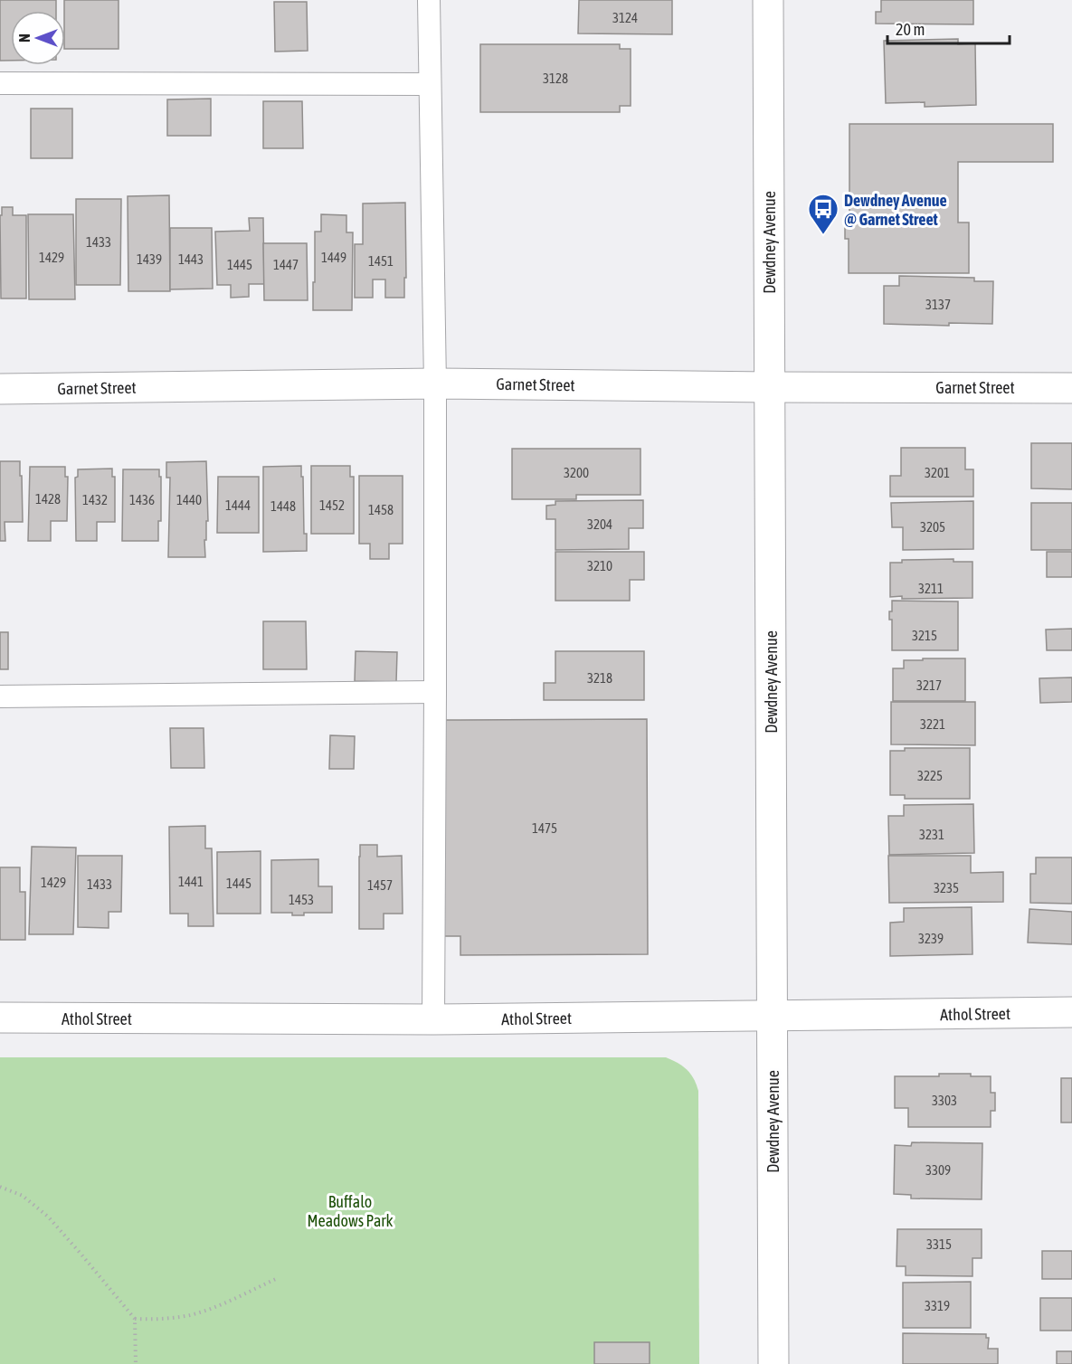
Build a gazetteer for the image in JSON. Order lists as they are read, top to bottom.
{
  "streets": {
    "street": ["Dewdney Avenue", "Garnet Street", "Athol Street"]
  },
  "crossings": [
    ["Dewdney Avenue", "Garnet Street"],
    ["Dewdney Avenue", "Athol Street"]
  ],
  "parks": ["Buffalo Meadows Park"],
  "places": {
    "bus stop": ["Dewdney Avenue @ Garnet Street"]
  },
  "house_numbers": [
    "3124",
    "3128",
    "1433",
    "1429",
    "1449",
    "1439",
    "1443",
    "1451",
    "1445",
    "1447",
    "3137",
    "3200",
    "3201",
    "1428",
    "1432",
    "1436",
    "1440",
    "1444",
    "1452",
    "1448",
    "1458",
    "3204",
    "3205",
    "3210",
    "3211",
    "3215",
    "3218",
    "3217",
    "3221",
    "3225",
    "1475",
    "3231",
    "1441",
    "1429",
    "1445",
    "1433",
    "1457",
    "3235",
    "1453",
    "3239",
    "3303",
    "3309",
    "3315",
    "3319"
  ],
  "scale_bar": "20 m",
  "north": "left"
}
